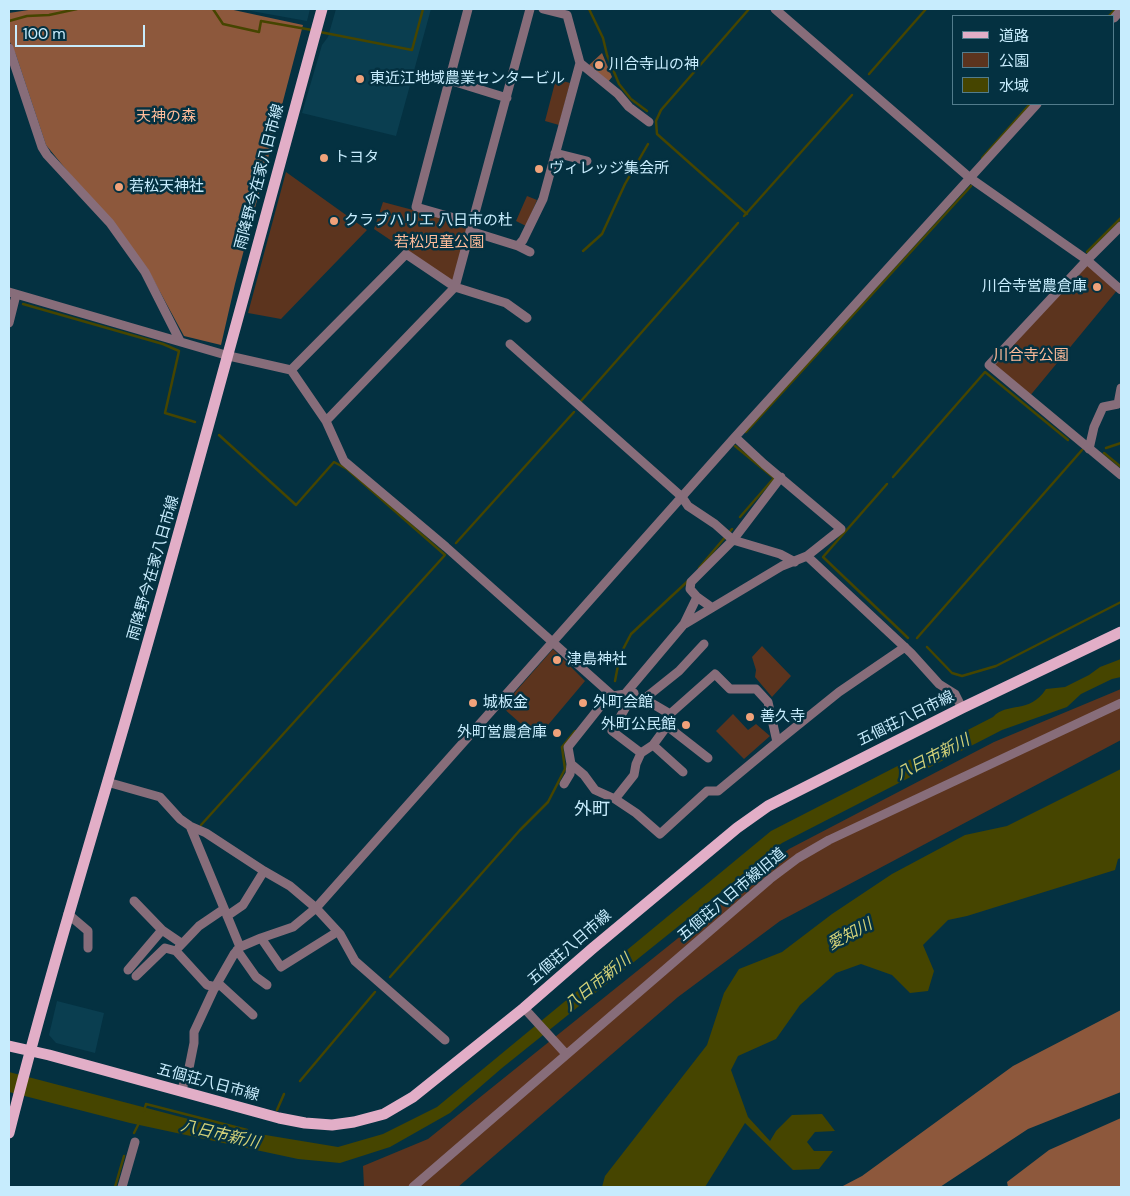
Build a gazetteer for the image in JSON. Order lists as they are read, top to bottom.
{
  "streets": {
    "main road": ["雨降野今在家八日市線", "五個荘八日市線"],
    "street": ["五個荘八日市線旧道"]
  },
  "crossings": [
    ["雨降野今在家八日市線", "五個荘八日市線"]
  ],
  "districts": ["外町"],
  "water": ["八日市新川", "愛知川"],
  "parks": ["天神の森", "若松児童公園", "川合寺公園"],
  "places": [
    "川合寺山の神",
    "東近江地域農業センタービル",
    "トヨタ",
    "ヴィレッジ集会所",
    "若松天神社",
    "クラブハリエ 八日市の杜",
    "川合寺営農倉庫",
    "津島神社",
    "城板金",
    "外町会館",
    "善久寺",
    "外町公民館",
    "外町営農倉庫"
  ],
  "legend": ["道路", "公園", "水域"],
  "scale_bar": "100 m"
}
